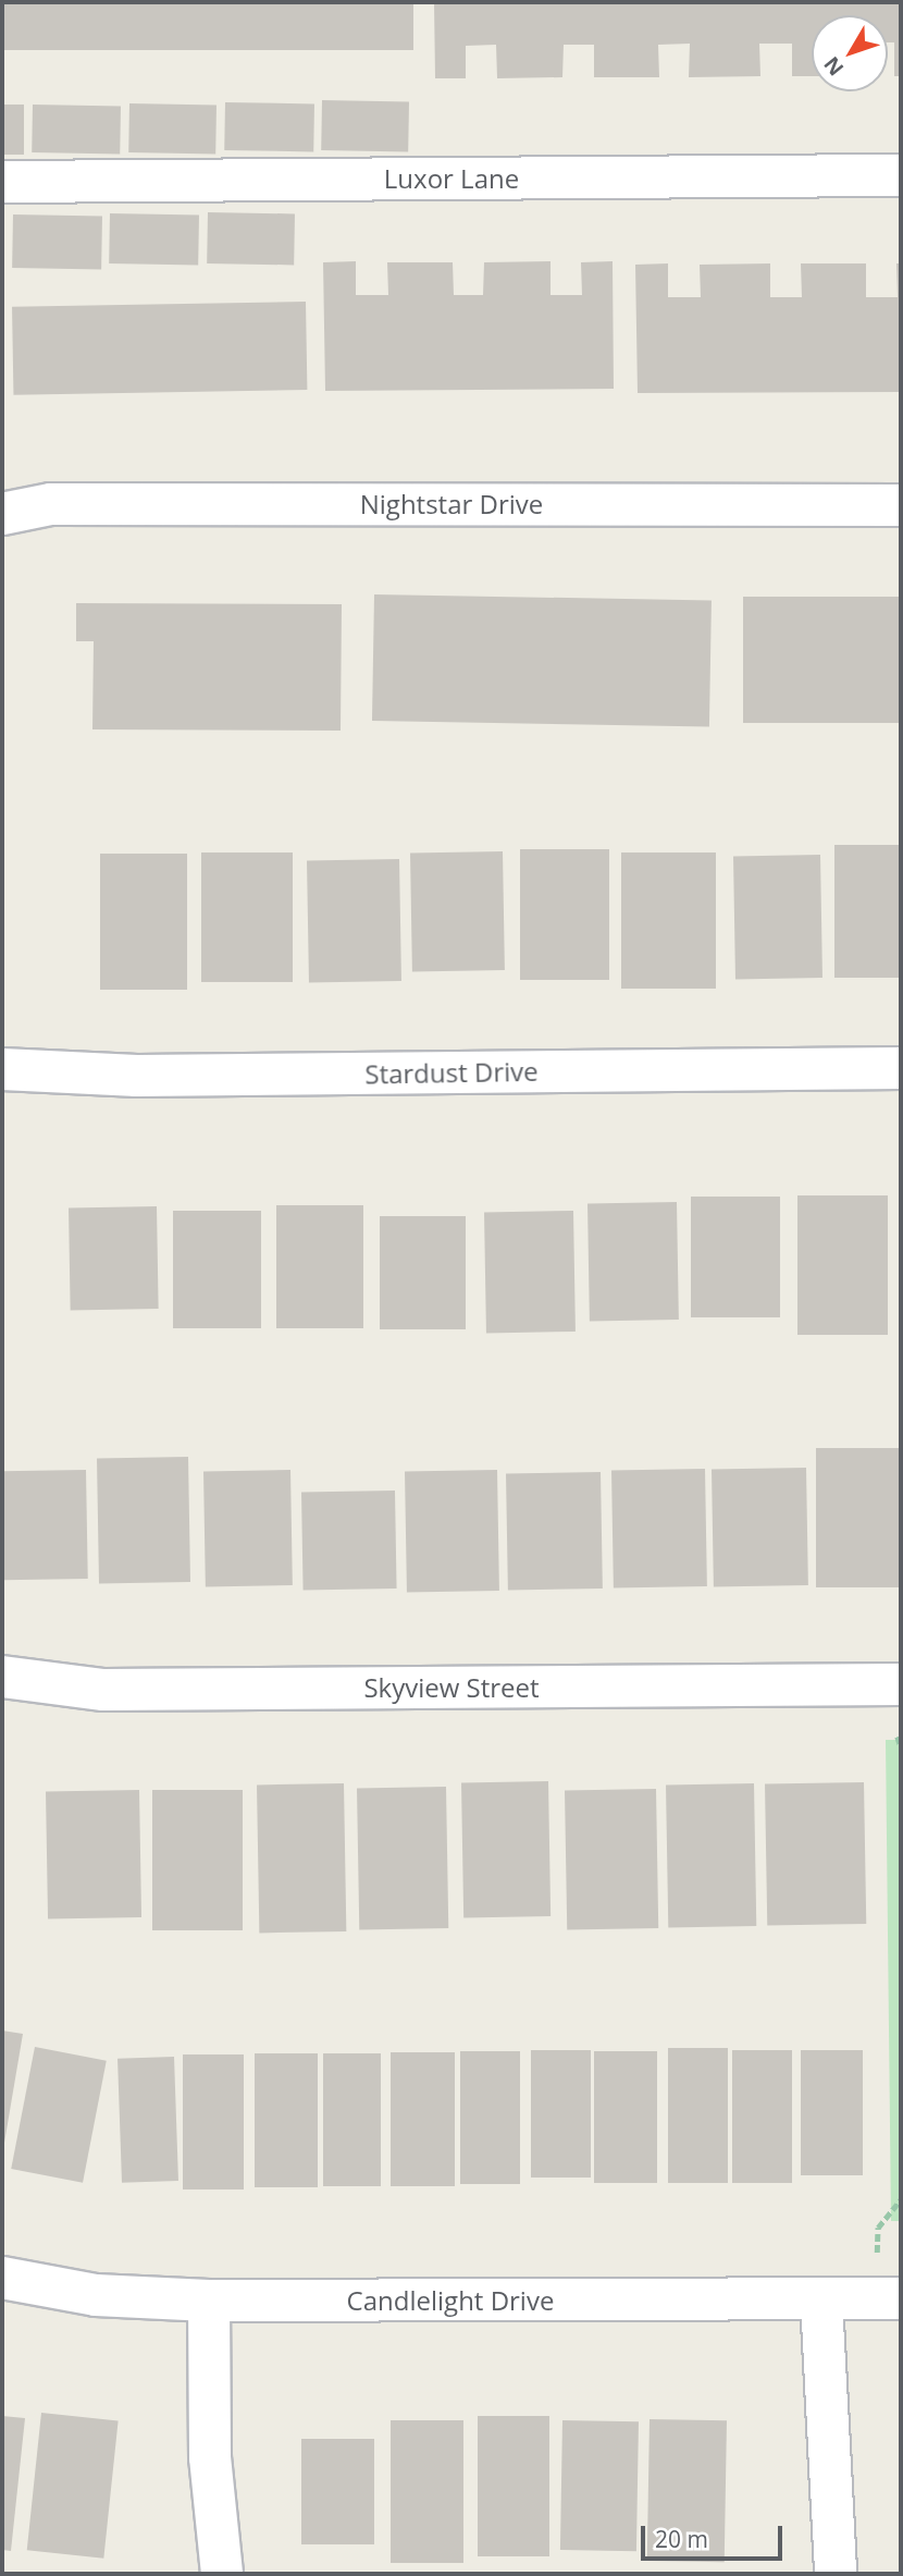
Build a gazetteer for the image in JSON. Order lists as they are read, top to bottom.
{
  "streets": {
    "street": [
      "Luxor Lane",
      "Nightstar Drive",
      "Stardust Drive",
      "Skyview Street",
      "Candlelight Drive"
    ]
  },
  "scale_bar": "20 m",
  "north": "bottom left"
}
